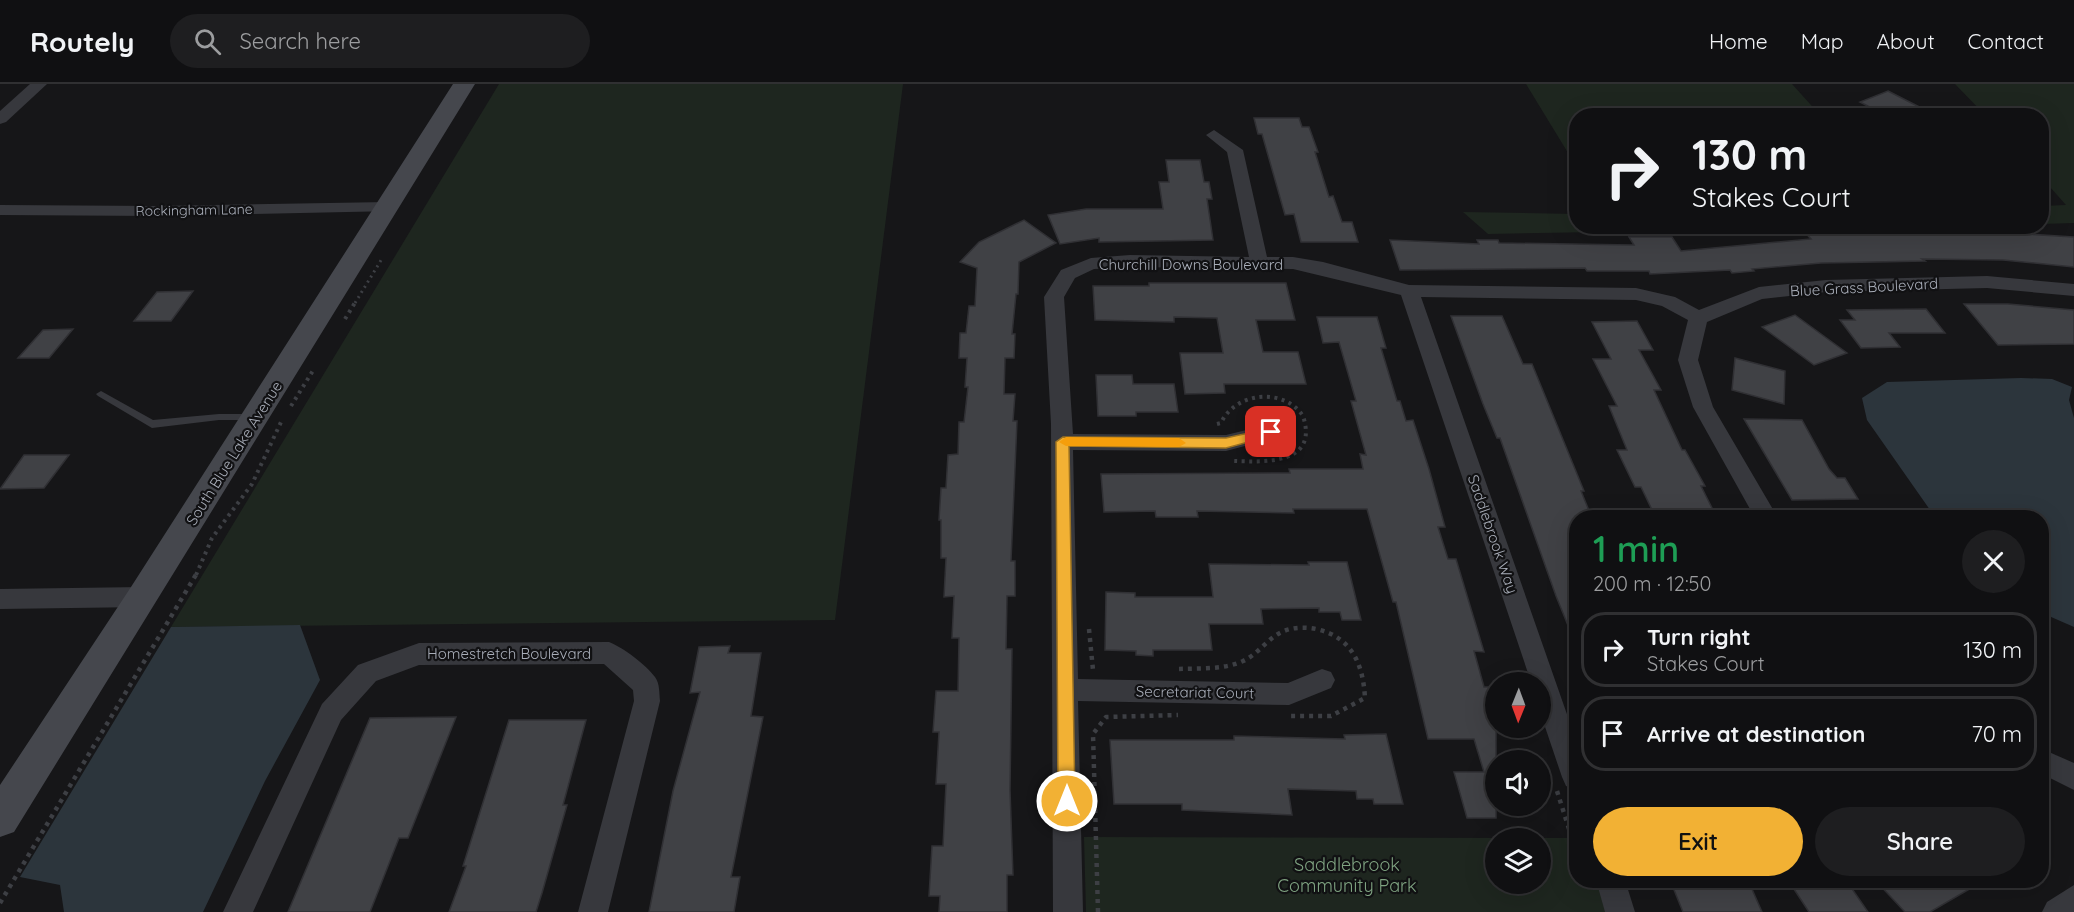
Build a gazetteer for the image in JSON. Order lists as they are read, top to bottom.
{
  "streets": {
    "main road": ["South Blue Lake Avenue"],
    "street": [
      "Rockingham Lane",
      "Churchill Downs Boulevard",
      "Blue Grass Boulevard",
      "Saddlebrook Way",
      "Homestretch Boulevard",
      "Secretariat Court"
    ]
  },
  "crossings": [
    ["Rockingham Lane", "South Blue Lake Avenue"],
    ["Churchill Downs Boulevard", "Blue Grass Boulevard"],
    ["Churchill Downs Boulevard", "Saddlebrook Way"],
    ["Churchill Downs Boulevard", "Secretariat Court"]
  ],
  "parks": ["Saddlebrook Community Park"],
  "north": "bottom",
  "page": {
    "header": "Routely",
    "search": "Search here",
    "nav": [
      "Home",
      "Map",
      "About",
      "Contact"
    ],
    "turn": ["130 m", "Stakes Court"],
    "heading": ["1 min", "200 m · 12:50"],
    "list": [
      {
        "name": "Turn right",
        "note": "Stakes Court",
        "value": "130 m"
      },
      {
        "name": "Arrive at destination",
        "value": "70 m"
      }
    ],
    "buttons": ["Exit", "Share"]
  }
}
